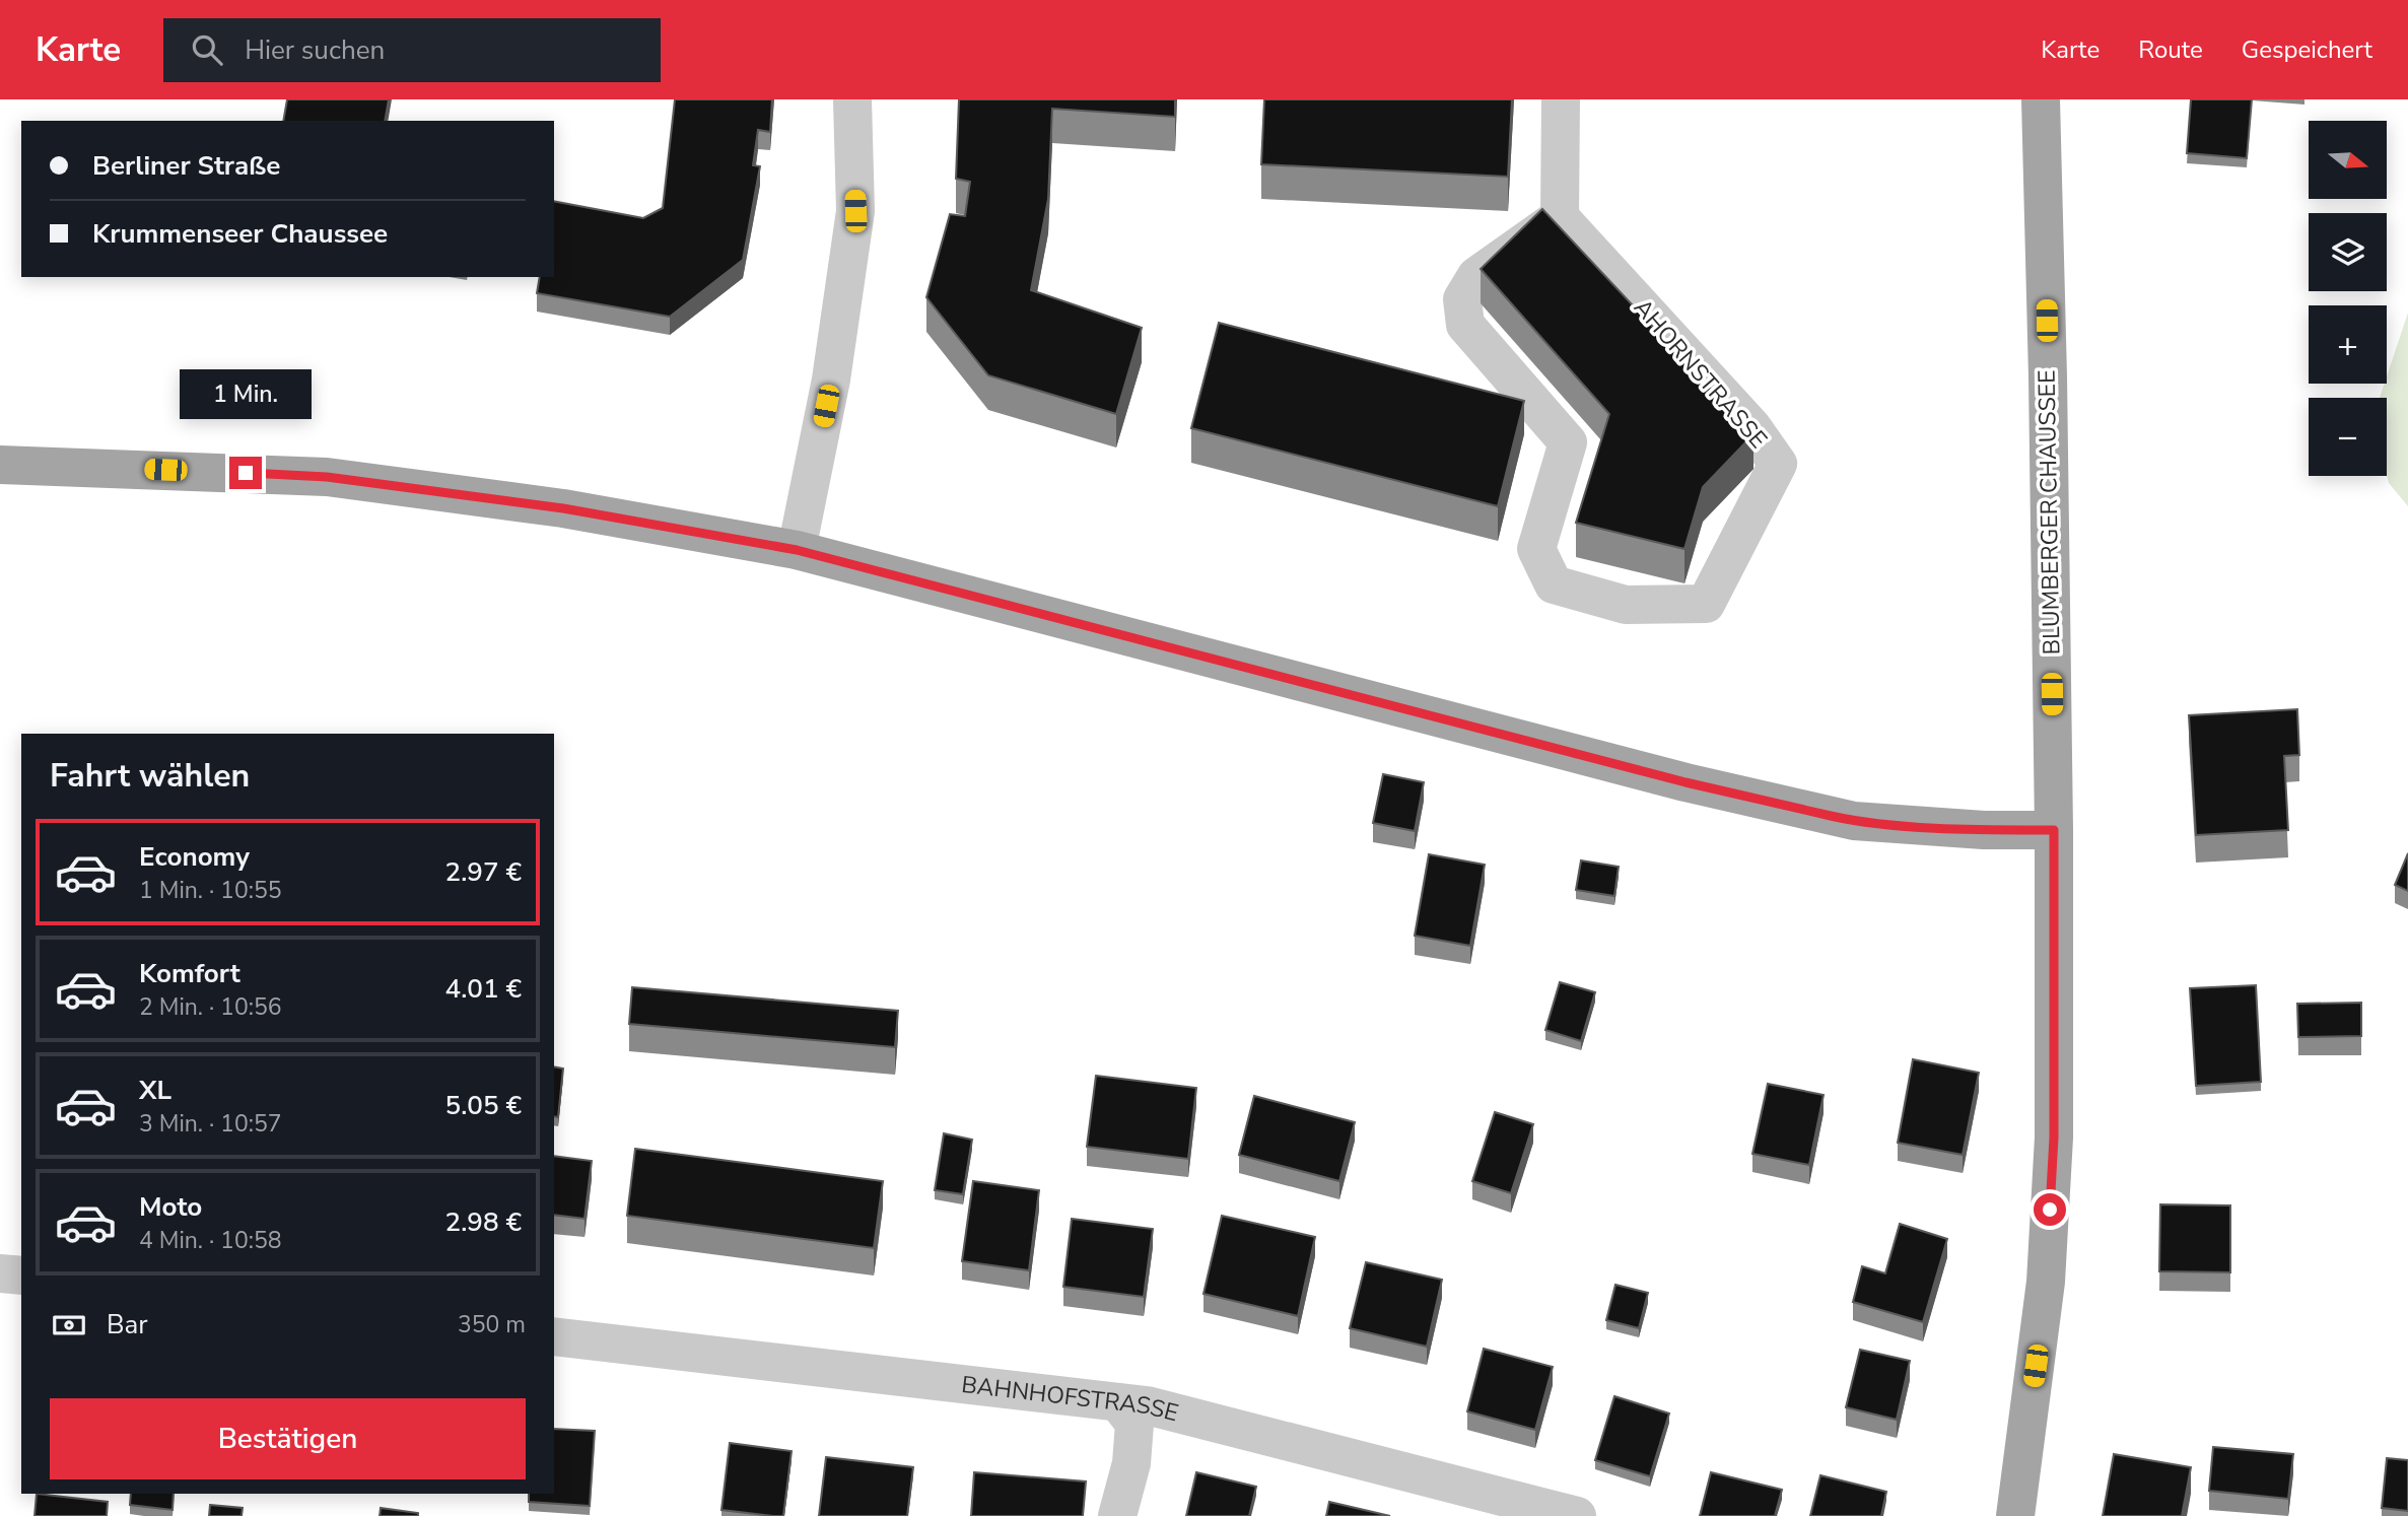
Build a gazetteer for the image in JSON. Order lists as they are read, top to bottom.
{
  "streets": {
    "main road": ["BLUMBERGER CHAUSSEE"],
    "street": ["AHORNSTRASSE", "BAHNHOFSTRASSE"]
  },
  "north": "right",
  "page": {
    "header": "Karte",
    "search": "Hier suchen",
    "nav": ["Karte", "Route", "Gespeichert"],
    "map_buttons": ["+", "−"],
    "banner": ["Berliner Straße", "Krummenseer Chaussee"],
    "bubble": "1 Min.",
    "heading": "Fahrt wählen",
    "list": [
      {
        "name": "Economy",
        "note": "1 Min. · 10:55",
        "value": "2.97 €"
      },
      {
        "name": "Komfort",
        "note": "2 Min. · 10:56",
        "value": "4.01 €"
      },
      {
        "name": "XL",
        "note": "3 Min. · 10:57",
        "value": "5.05 €"
      },
      {
        "name": "Moto",
        "note": "4 Min. · 10:58",
        "value": "2.98 €"
      }
    ],
    "pay": ["Bar", "350 m"],
    "buttons": "Bestätigen"
  }
}
